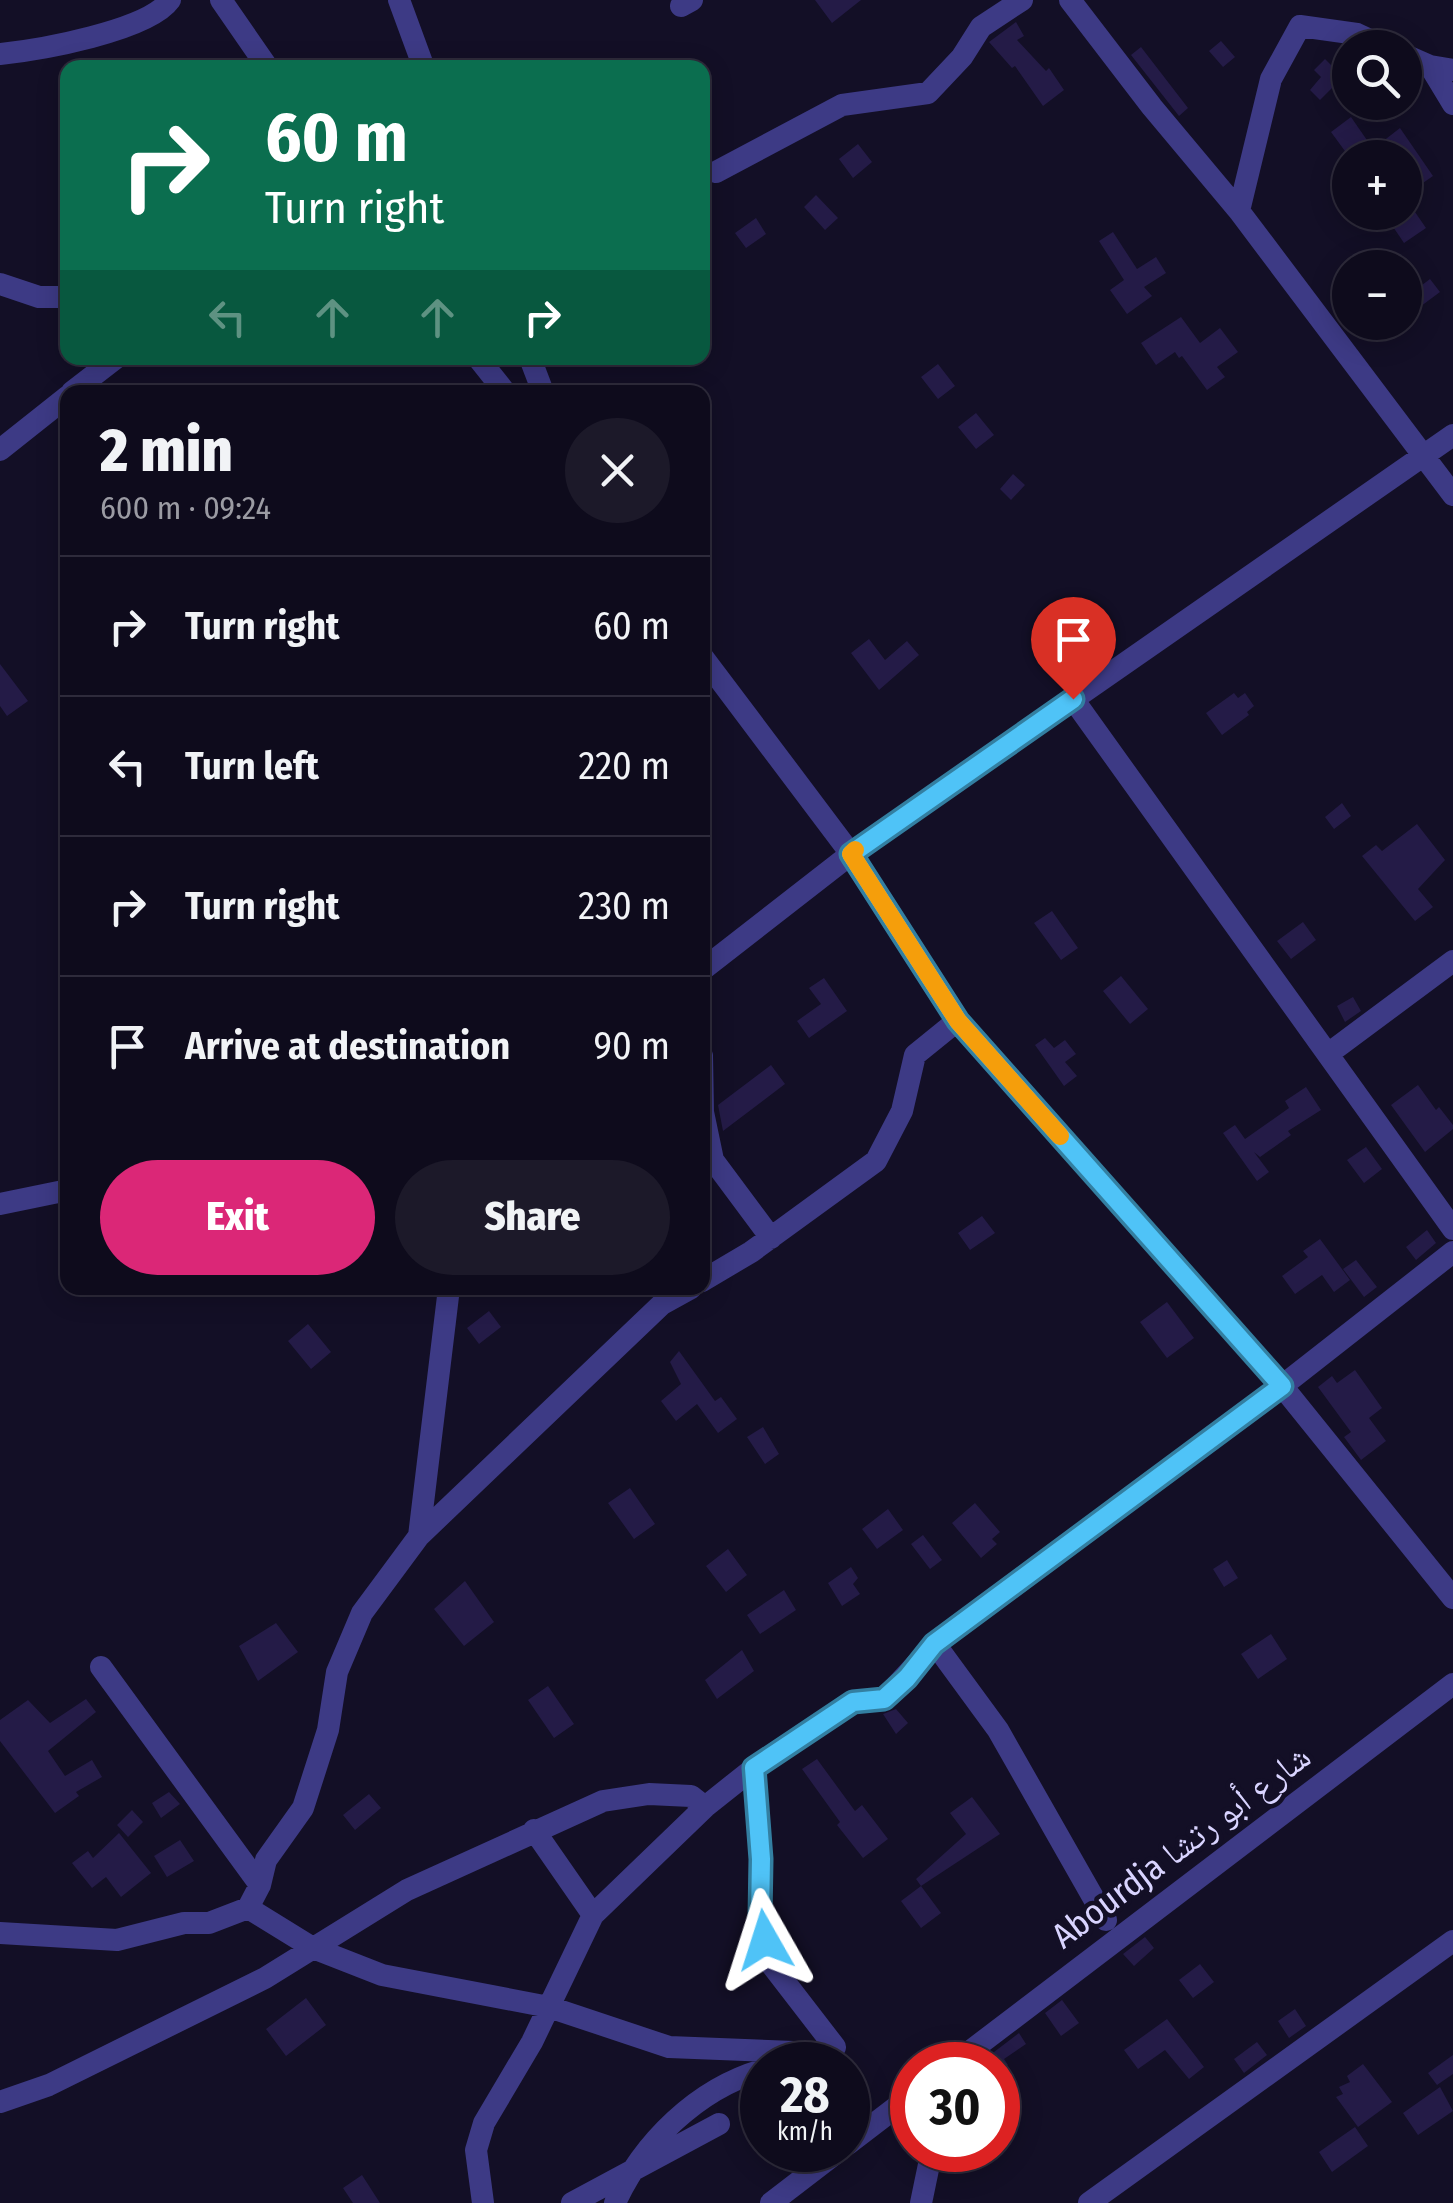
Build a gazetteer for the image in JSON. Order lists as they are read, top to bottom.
{
  "streets": {
    "street": ["Abourdja شارع أبو رتشا"]
  },
  "page": {
    "map_buttons": ["+", "−"],
    "turn": ["60 m", "Turn right"],
    "heading": ["2 min", "600 m · 09:24"],
    "list": [
      {
        "name": "Turn right",
        "value": "60 m"
      },
      {
        "name": "Turn left",
        "value": "220 m"
      },
      {
        "name": "Turn right",
        "value": "230 m"
      },
      {
        "name": "Arrive at destination",
        "value": "90 m"
      }
    ],
    "buttons": ["Exit", "Share"],
    "speed": "28 km/h",
    "limit": "30"
  }
}
